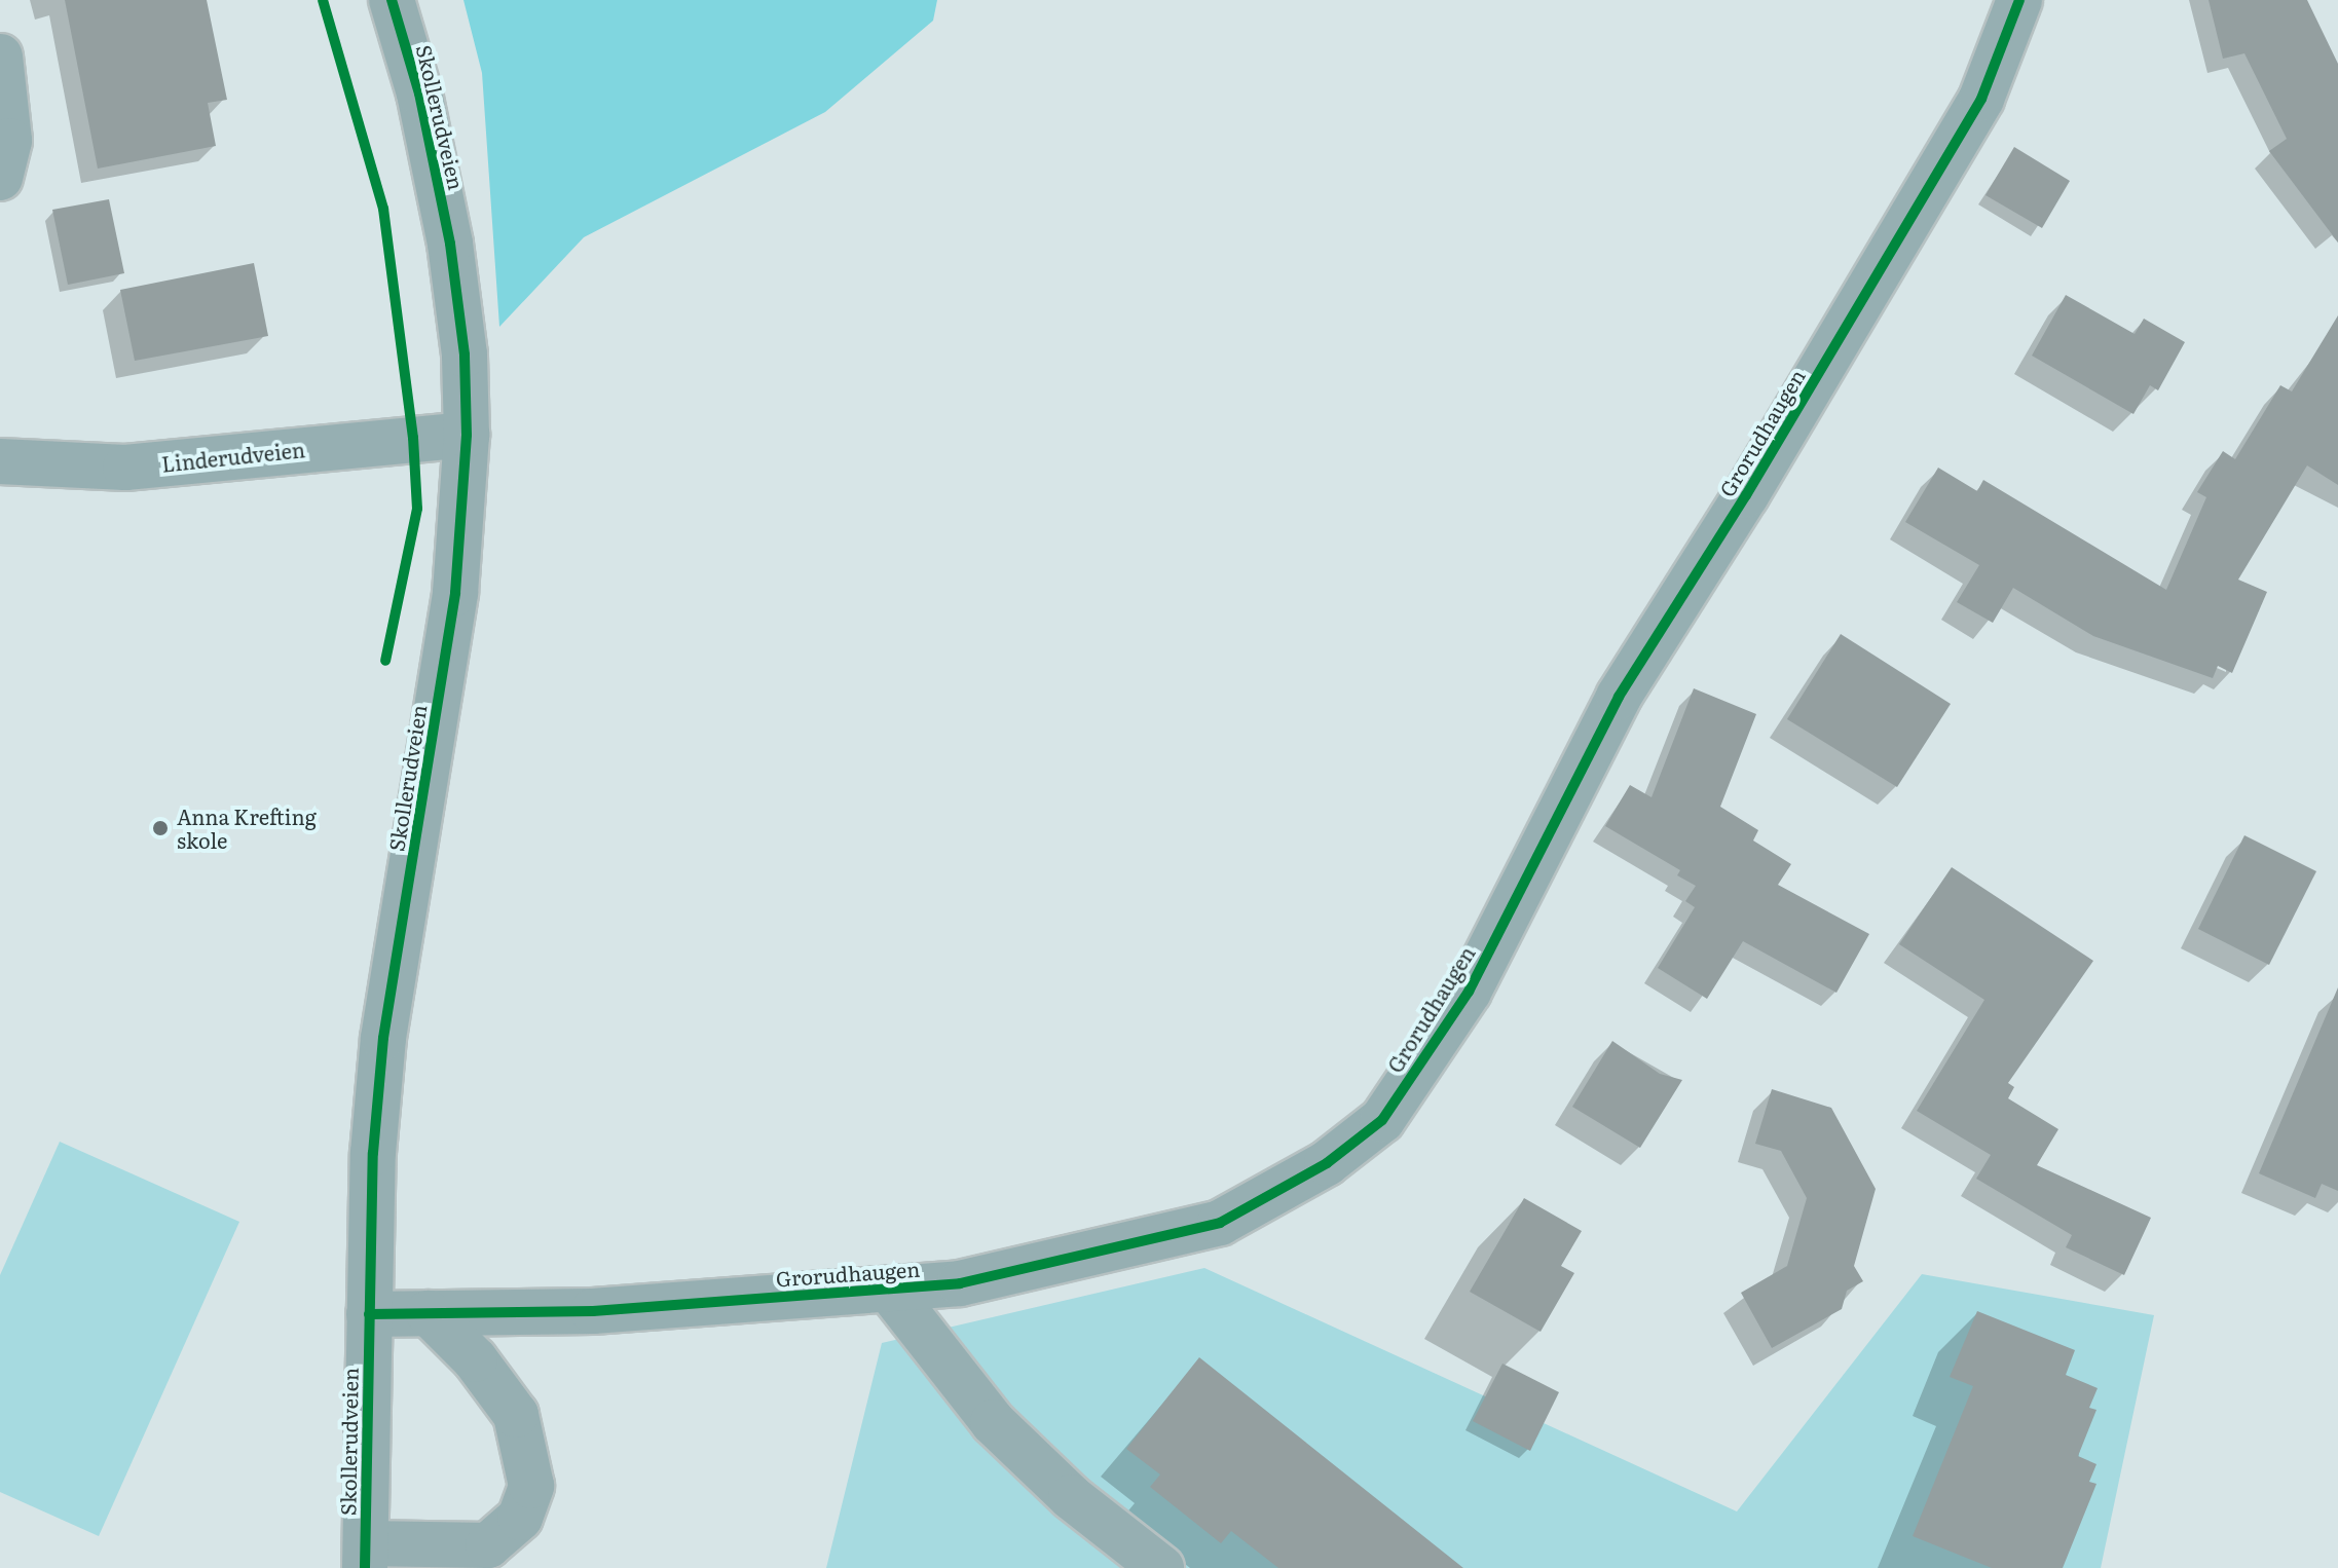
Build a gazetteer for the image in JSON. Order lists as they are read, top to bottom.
{
  "streets": {
    "street": ["Skollerudveien", "Grorudhaugen", "Linderudveien"]
  },
  "crossings": [
    ["Skollerudveien", "Grorudhaugen"],
    ["Skollerudveien", "Linderudveien"]
  ],
  "places": ["Anna Krefting skole"]
}
